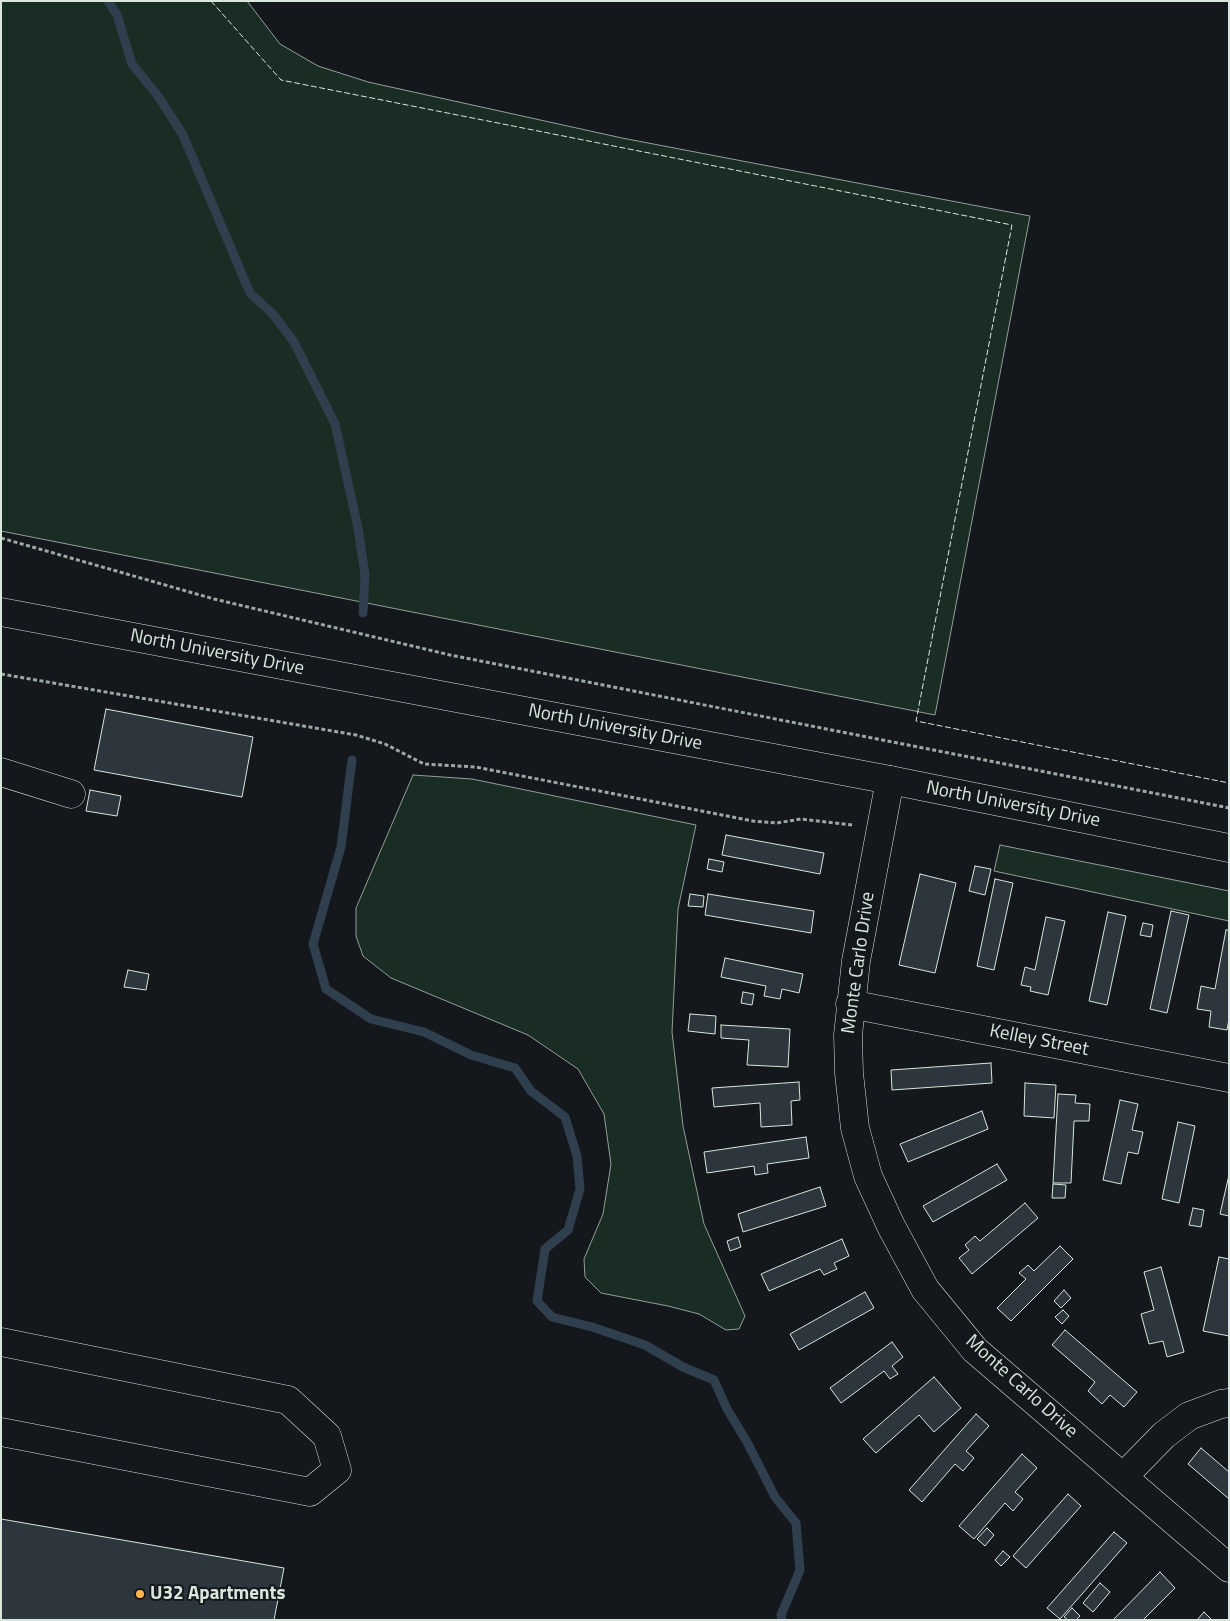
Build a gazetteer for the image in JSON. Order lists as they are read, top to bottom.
{
  "streets": {
    "street": ["North University Drive", "Monte Carlo Drive", "Kelley Street"]
  },
  "crossings": [
    ["North University Drive", "Monte Carlo Drive"],
    ["Monte Carlo Drive", "Kelley Street"]
  ],
  "places": ["U32 Apartments"]
}
